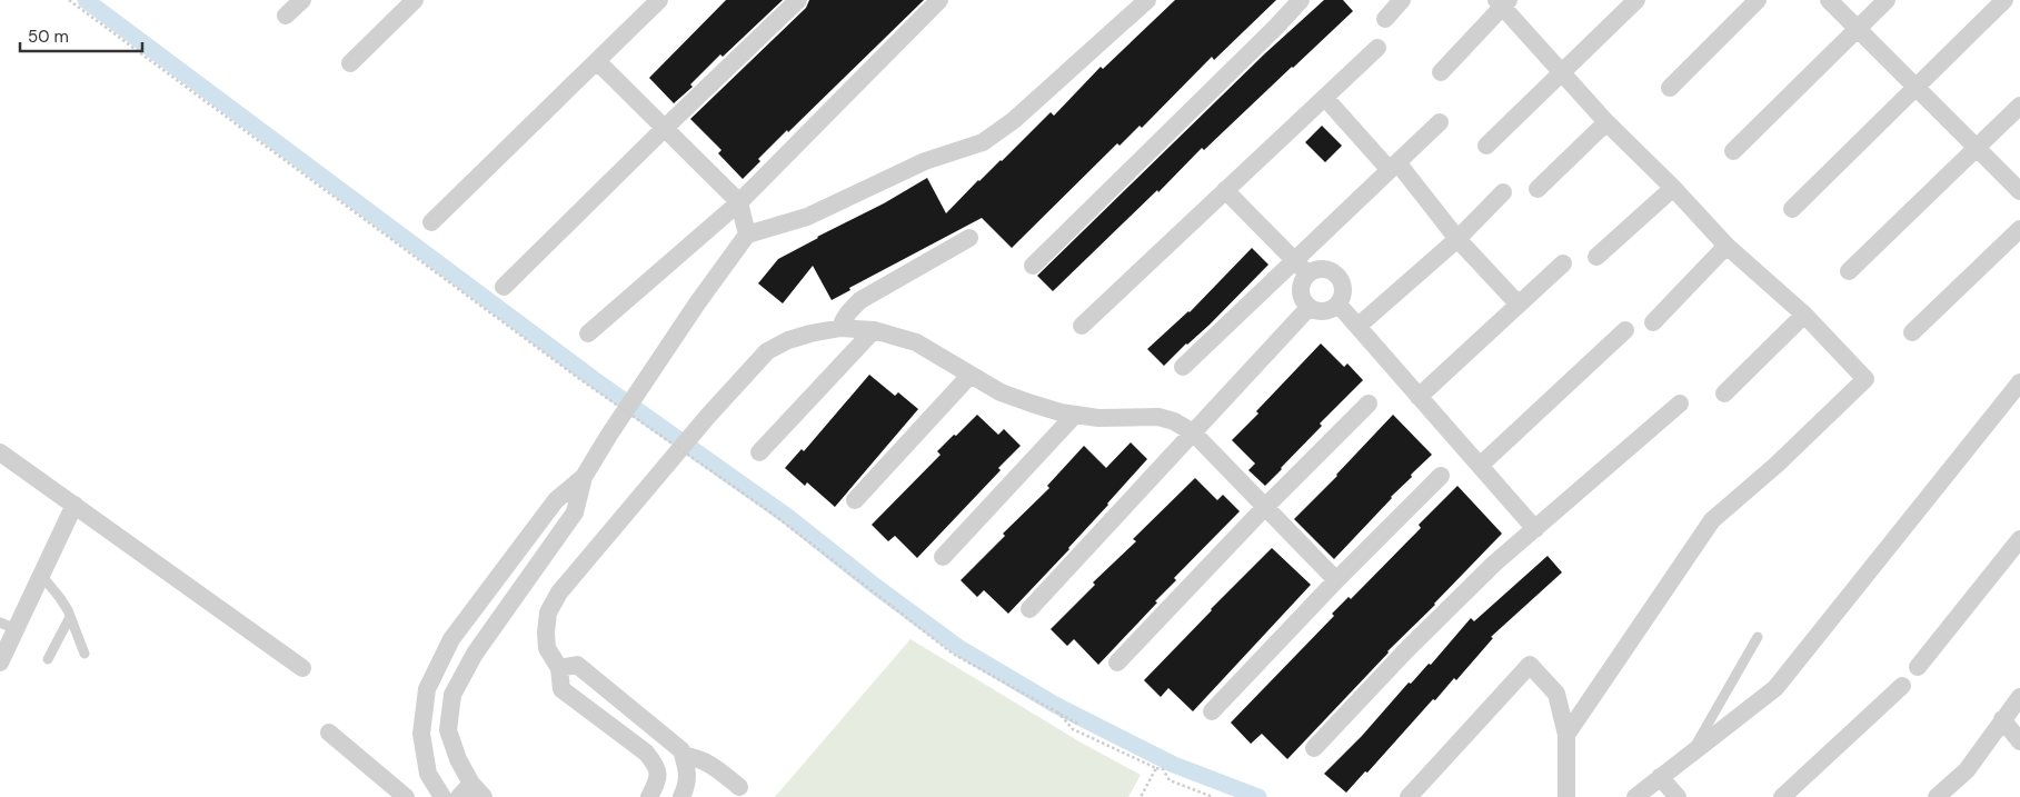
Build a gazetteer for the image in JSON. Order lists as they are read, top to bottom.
{
  "scale_bar": "50 m"
}
